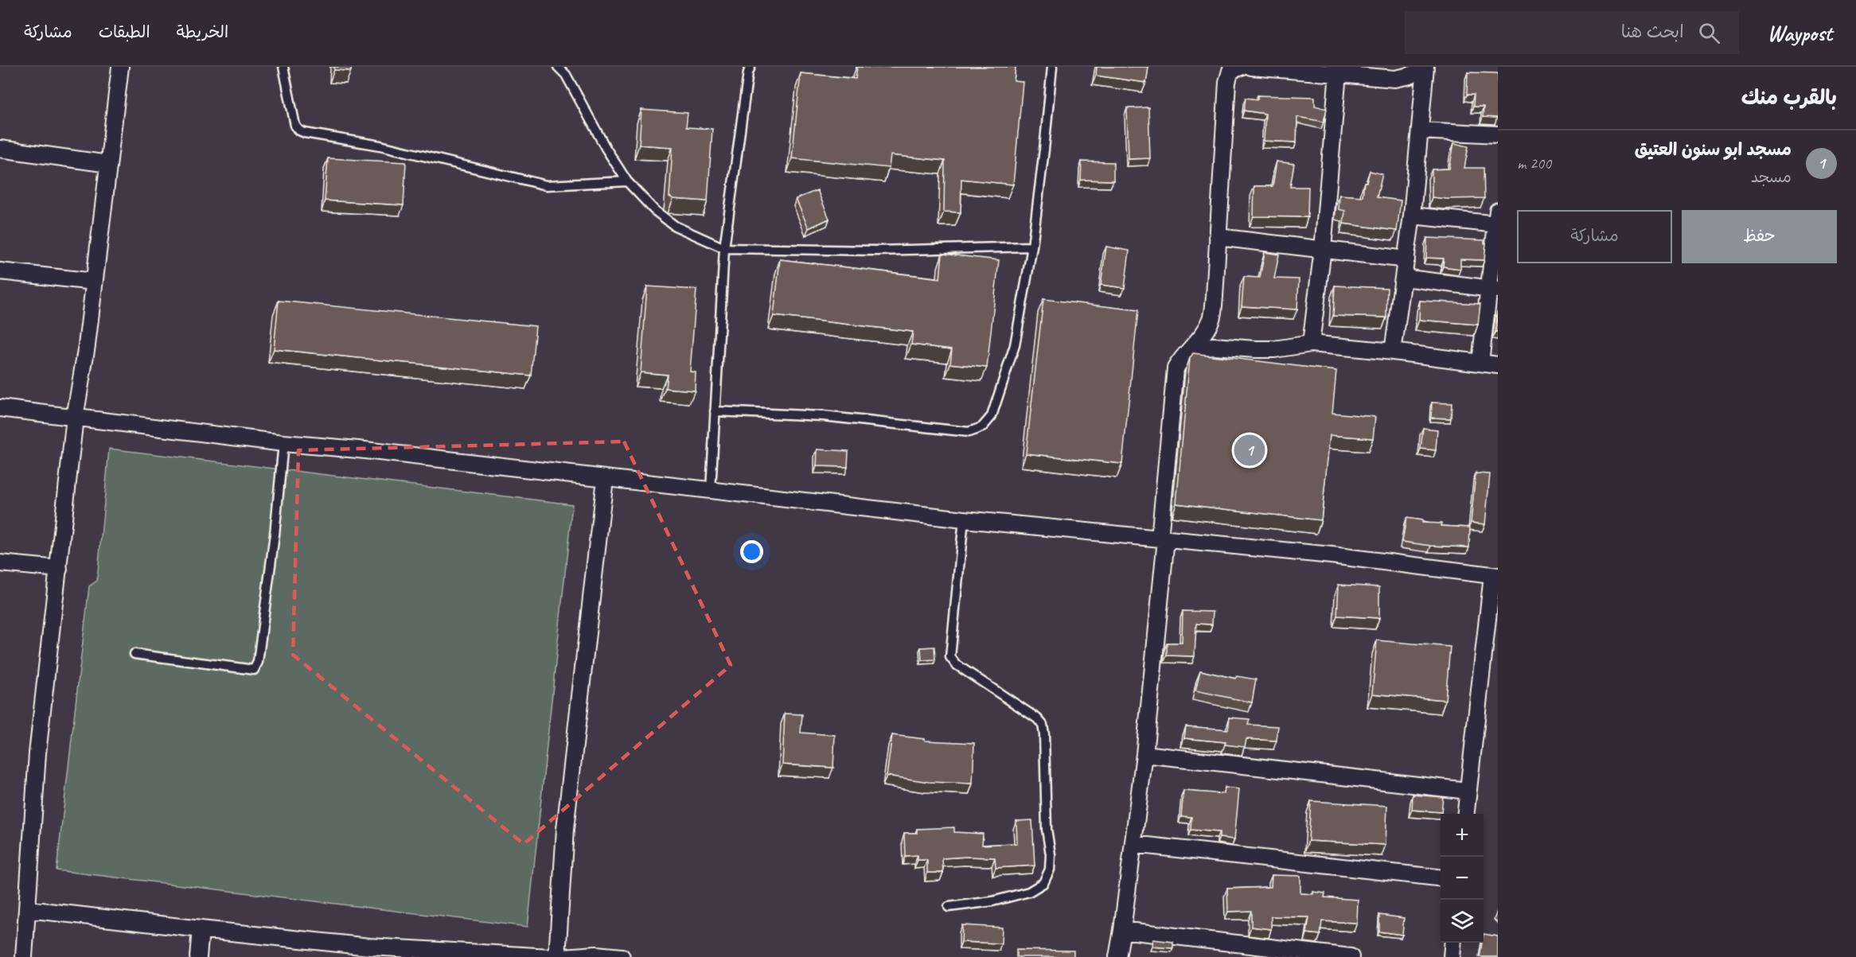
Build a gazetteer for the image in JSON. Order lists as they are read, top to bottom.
{
  "page": {
    "header": "Waypost",
    "search": "ابحث هنا",
    "nav": ["الخريطة", "الطبقات", "مشاركة"],
    "heading": "بالقرب منك",
    "list": [
      {
        "mark": "1",
        "name": "مسجد ابو سنون العتيق",
        "note": "مسجد",
        "value": "200 m"
      }
    ],
    "buttons": ["حفظ", "مشاركة"],
    "pins": "1",
    "map_buttons": ["+", "−"]
  }
}
